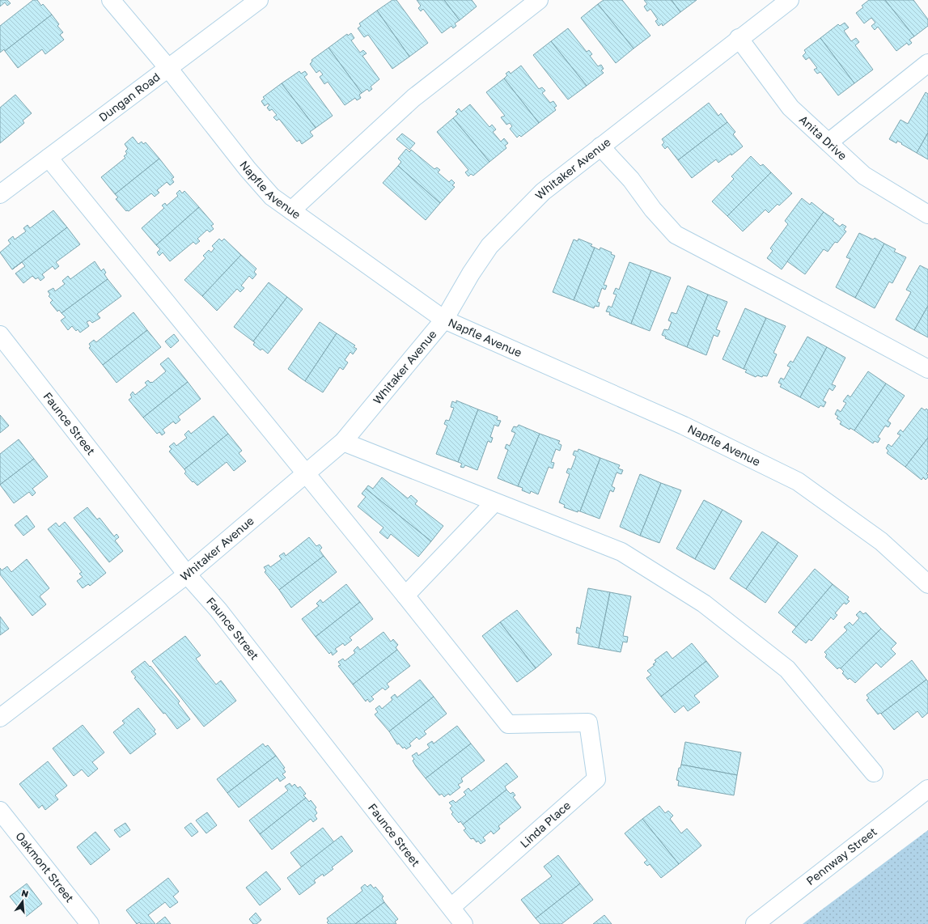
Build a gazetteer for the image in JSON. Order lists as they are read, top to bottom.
{
  "streets": {
    "street": [
      "Dungan Road",
      "Anita Drive",
      "Whitaker Avenue",
      "Napfle Avenue",
      "Faunce Street",
      "Linda Place",
      "Pennway Street",
      "Oakmont Street"
    ]
  },
  "crossings": [
    ["Dungan Road", "Napfle Avenue"],
    ["Anita Drive", "Whitaker Avenue"],
    ["Whitaker Avenue", "Napfle Avenue"],
    ["Whitaker Avenue", "Faunce Street"],
    ["Faunce Street", "Linda Place"]
  ],
  "north": "top"
}
